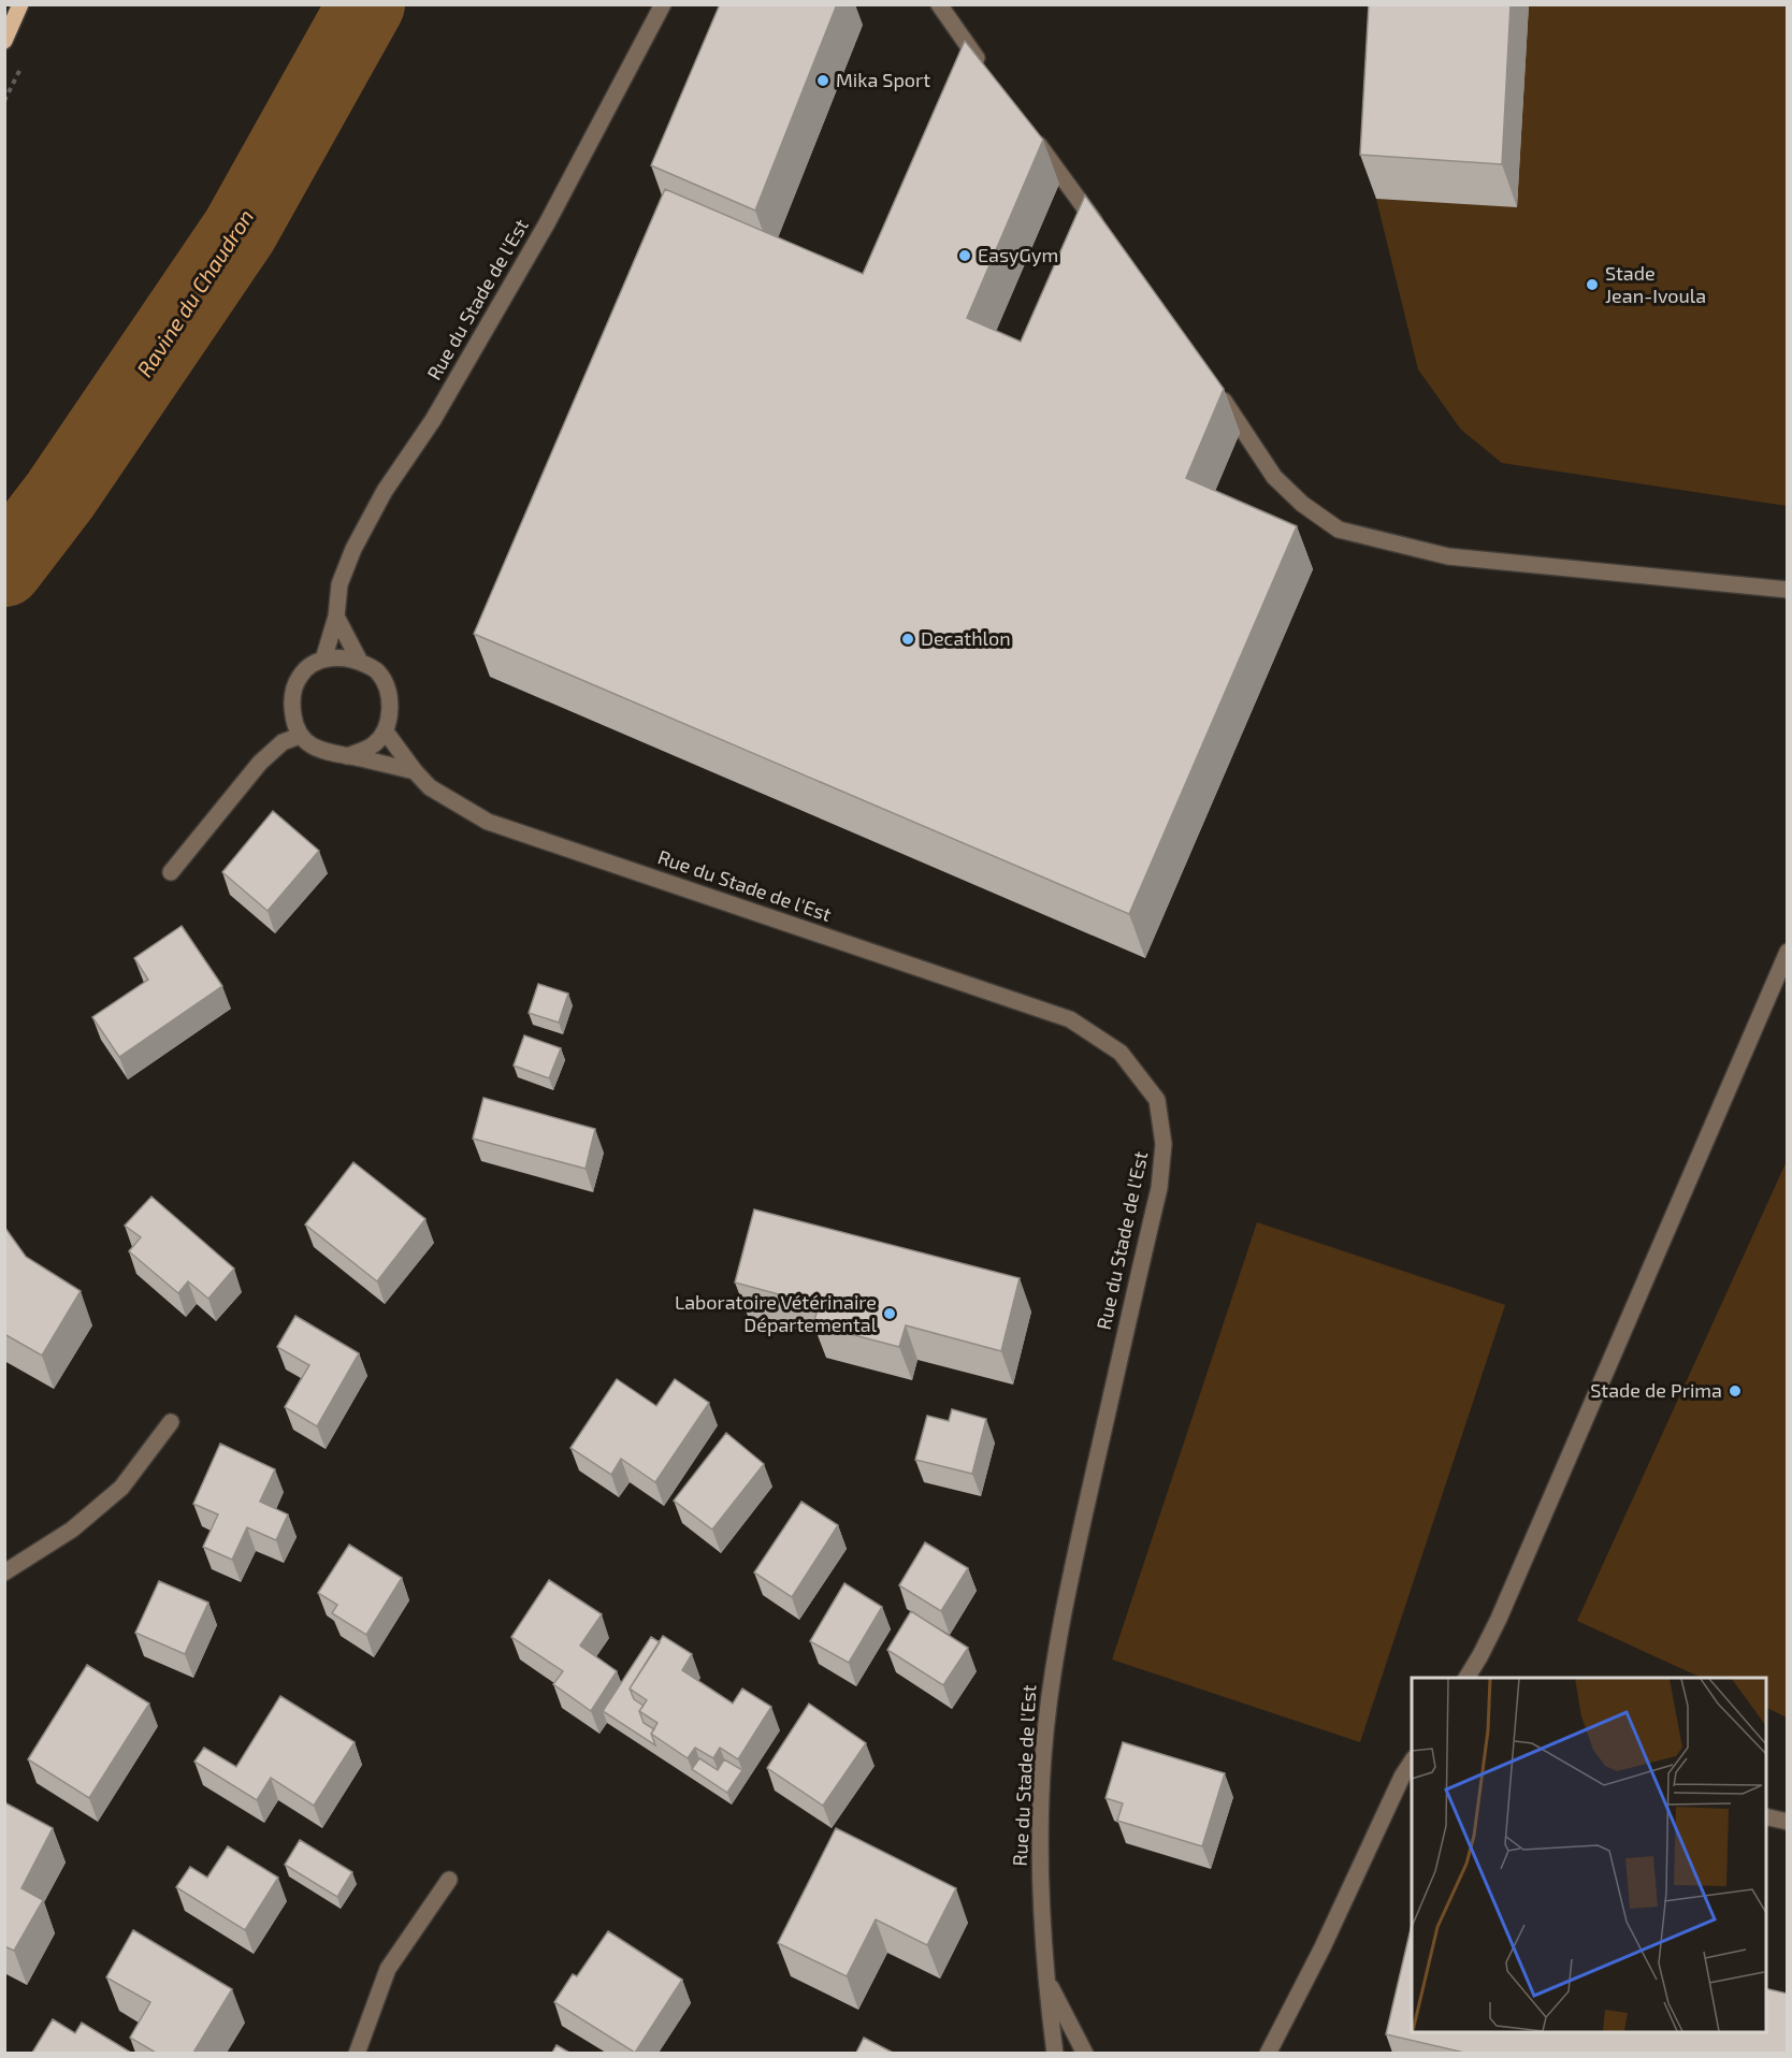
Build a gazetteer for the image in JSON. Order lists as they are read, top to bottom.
{
  "streets": {
    "street": ["Rue du Stade de l'Est"]
  },
  "water": ["Ravine du Chaudron"],
  "places": [
    "Mika Sport",
    "EasyGym",
    "Stade Jean-Ivoula",
    "Decathlon",
    "Laboratoire Vétérinaire Départemental",
    "Stade de Prima"
  ]
}
